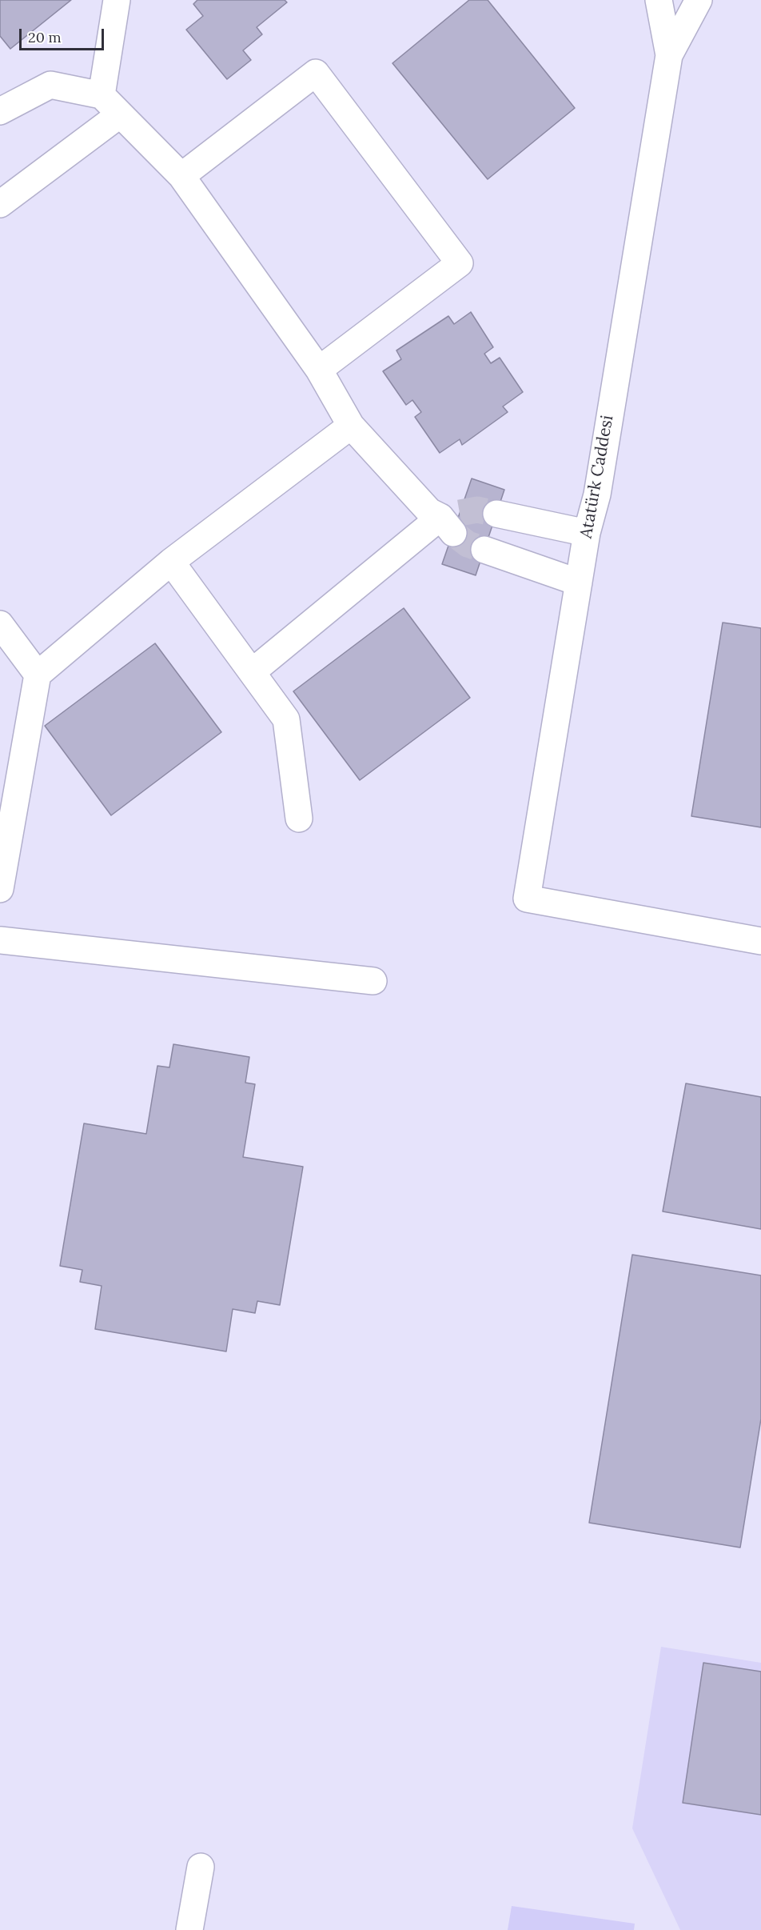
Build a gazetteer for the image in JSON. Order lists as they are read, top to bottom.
{
  "streets": {
    "street": ["Atatürk Caddesi"]
  },
  "scale_bar": "20 m"
}
